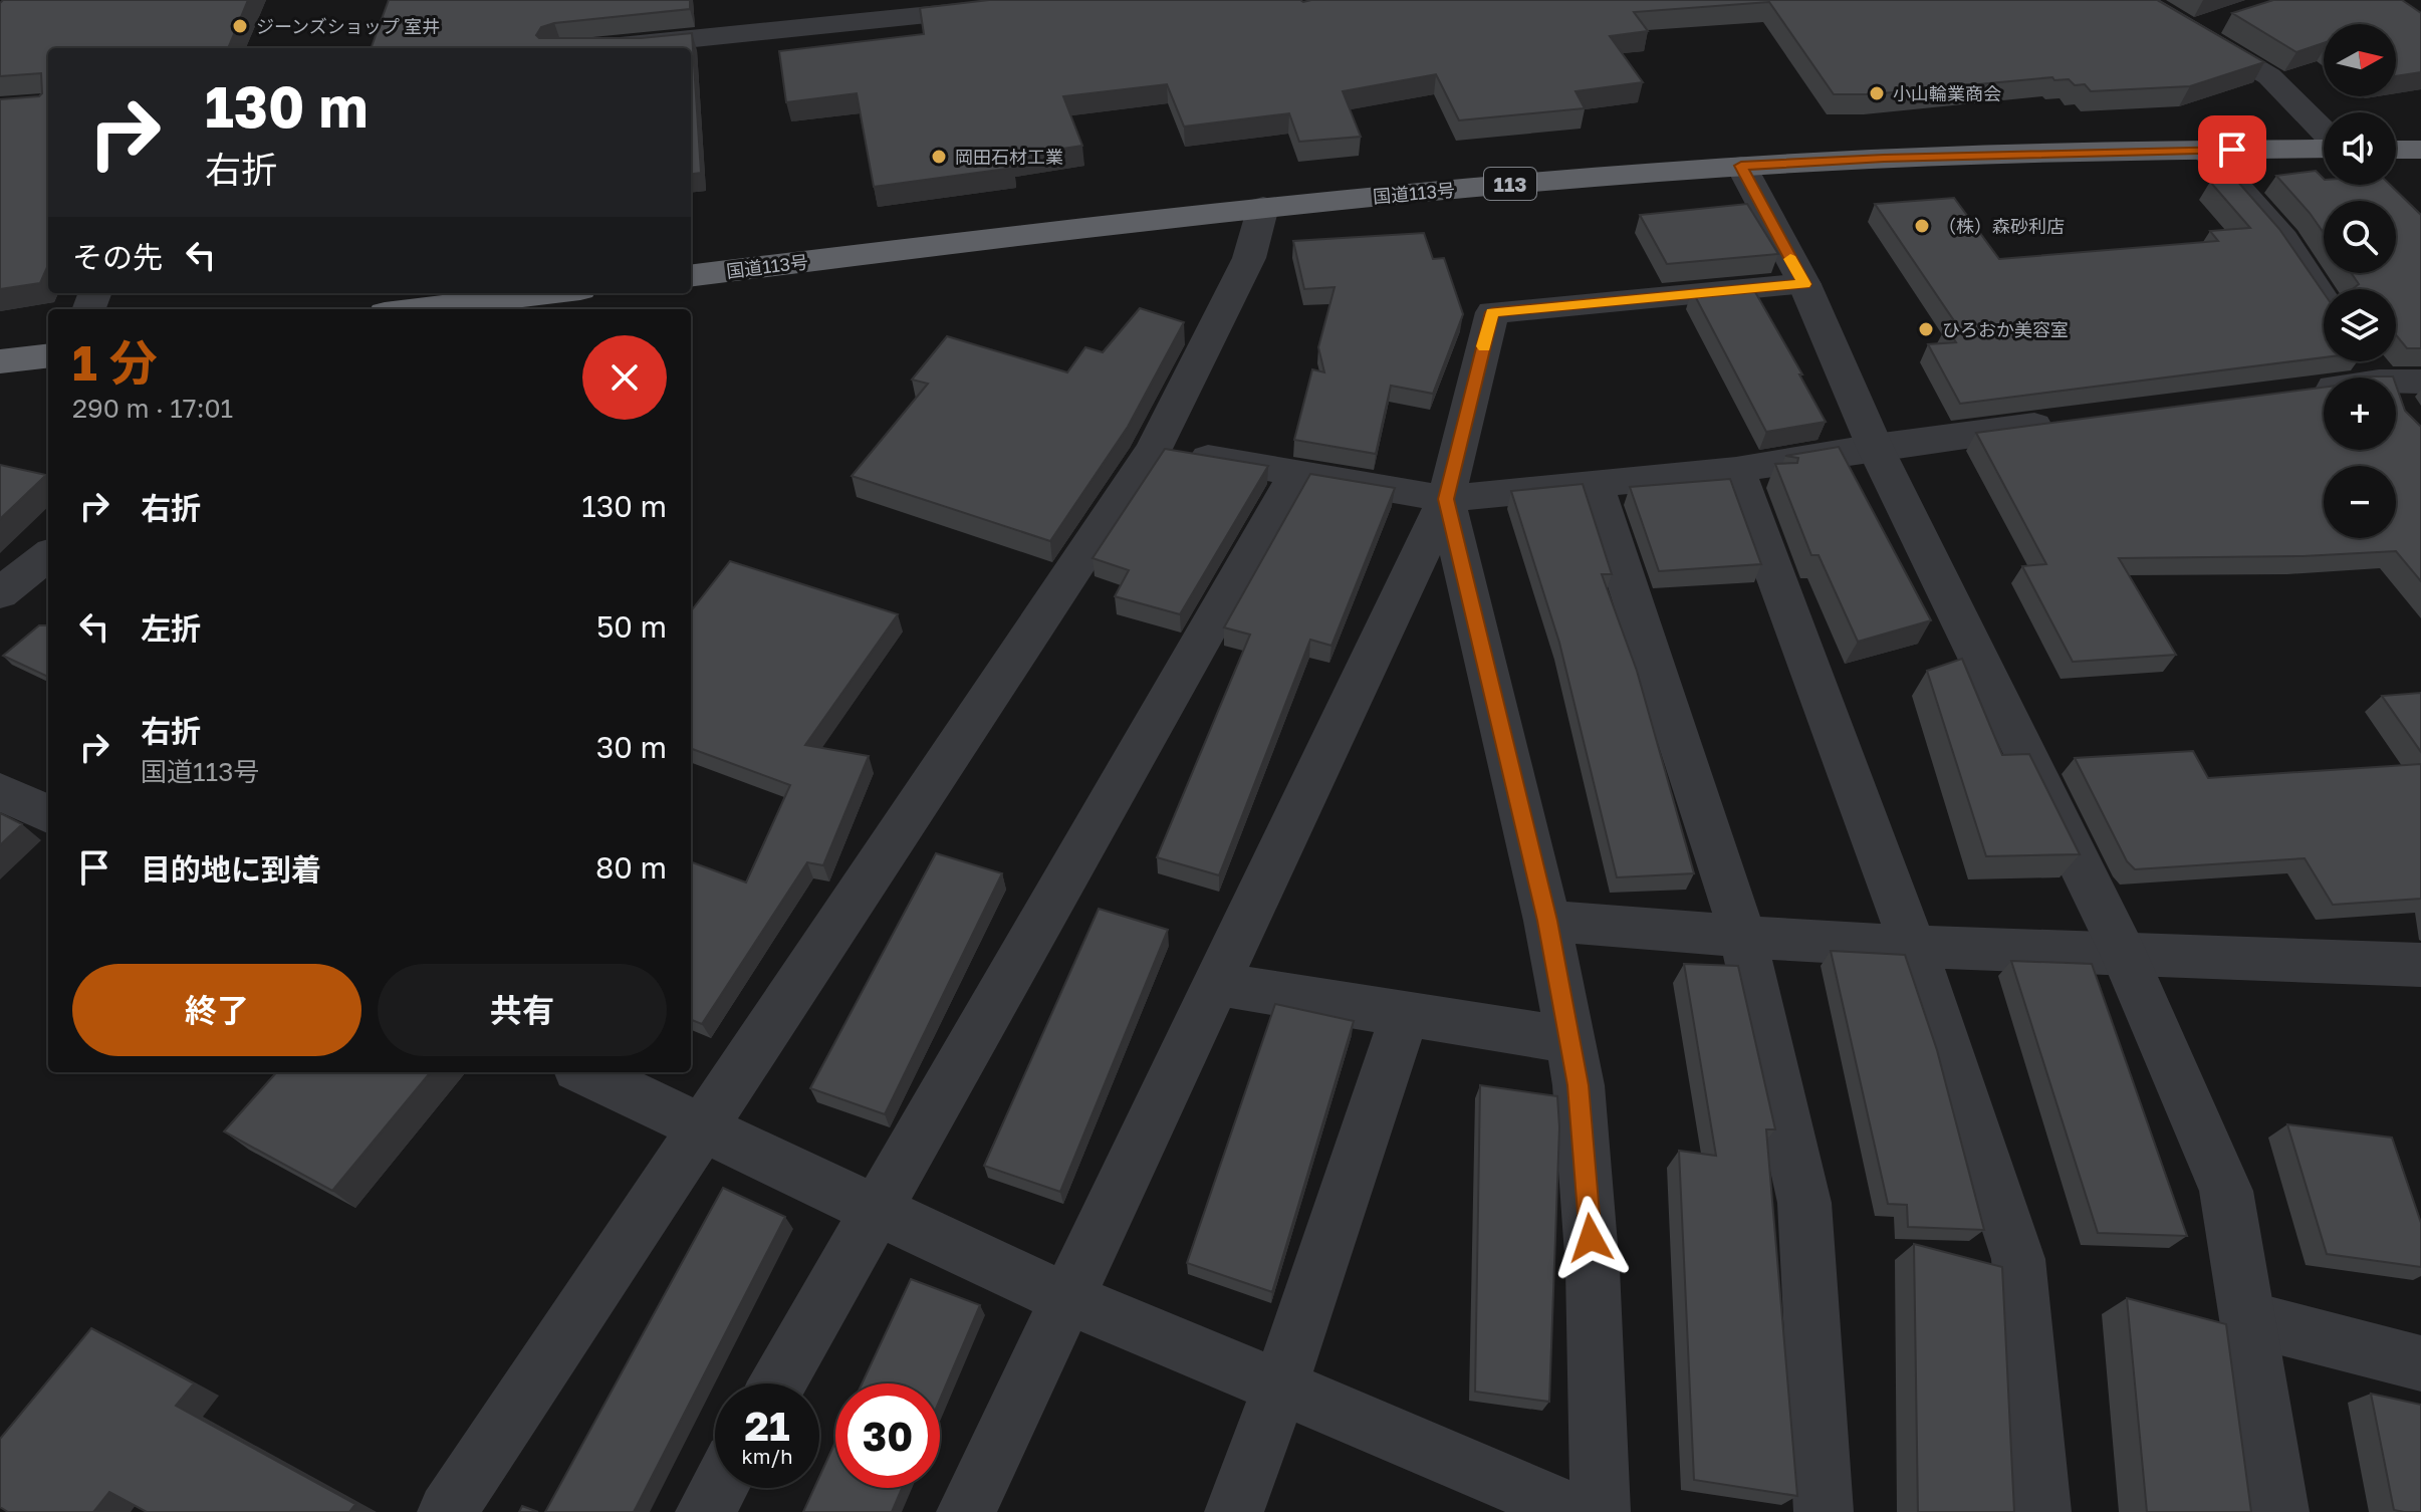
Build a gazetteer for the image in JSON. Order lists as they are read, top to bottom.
{
  "streets": {
    "highway": ["113", "国道113号"]
  },
  "places": [
    "ジーンズショップ 室井",
    "小山輪業商会",
    "岡田石材工業",
    "（株）森砂利店",
    "ひろおか美容室"
  ],
  "north": "right",
  "page": {
    "map_buttons": ["+", "−"],
    "turn": ["130 m", "右折"],
    "then": "その先",
    "heading": ["1 分", "290 m · 17:01"],
    "list": [
      {
        "name": "右折",
        "value": "130 m"
      },
      {
        "name": "左折",
        "value": "50 m"
      },
      {
        "name": "右折",
        "note": "国道113号",
        "value": "30 m"
      },
      {
        "name": "目的地に到着",
        "value": "80 m"
      }
    ],
    "buttons": ["終了", "共有"],
    "speed": "21 km/h",
    "limit": "30"
  }
}
